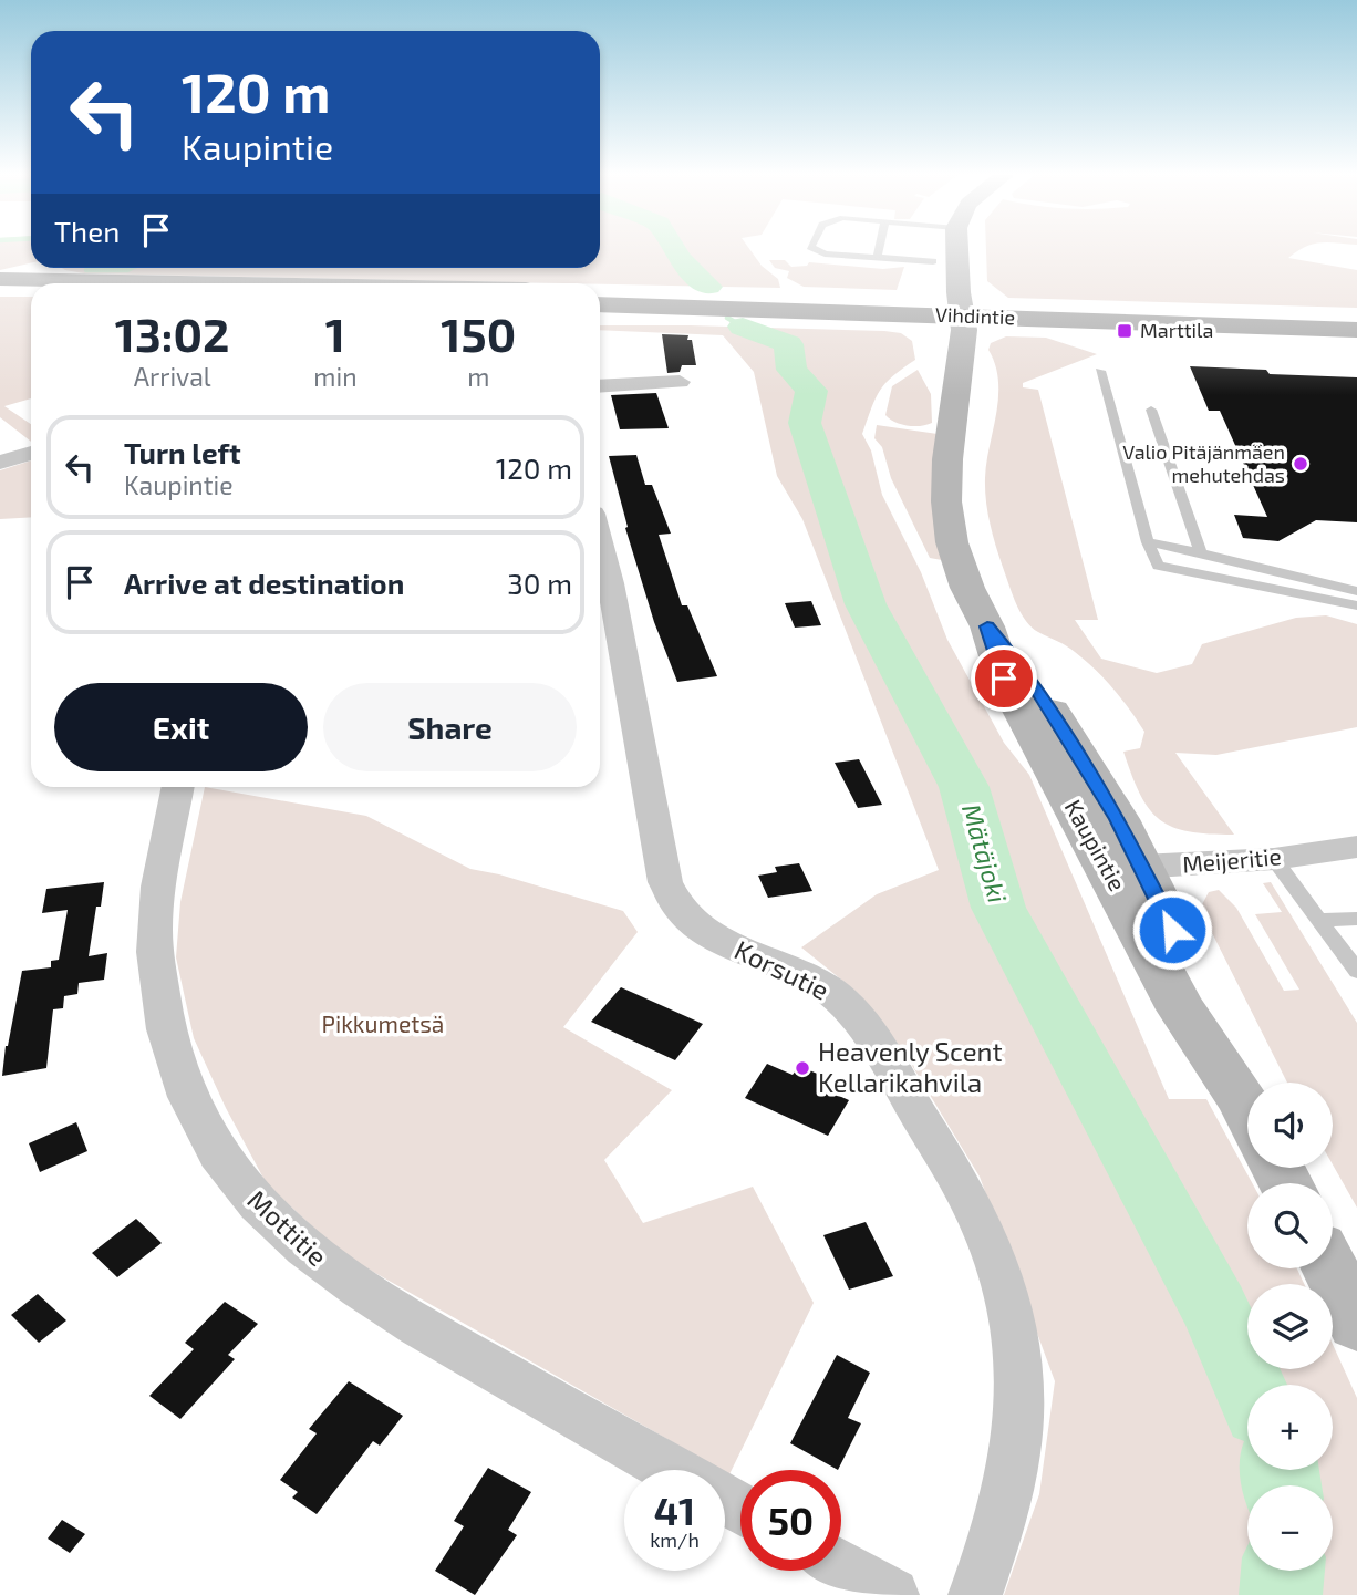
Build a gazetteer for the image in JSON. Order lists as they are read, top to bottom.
{
  "streets": {
    "main road": ["Vihdintie", "Kaupintie"],
    "street": ["Meijeritie", "Korsutie", "Mottitie"]
  },
  "crossings": [
    ["Vihdintie", "Kaupintie"],
    ["Kaupintie", "Meijeritie"]
  ],
  "water": ["Mätäjoki"],
  "parks": ["Pikkumetsä"],
  "places": {
    "transit": ["Marttila"],
    "other": ["Valio Pitäjänmäen mehutehdas", "Heavenly Scent Kellarikahvila"]
  },
  "page": {
    "turn": ["120 m", "Kaupintie"],
    "then": "Then",
    "eta": [
      "13:02",
      "Arrival",
      "1",
      "min",
      "150",
      "m"
    ],
    "list": [
      {
        "name": "Turn left",
        "note": "Kaupintie",
        "value": "120 m"
      },
      {
        "name": "Arrive at destination",
        "value": "30 m"
      }
    ],
    "buttons": ["Exit", "Share"],
    "map_buttons": ["+", "−"],
    "speed": "41 km/h",
    "limit": "50"
  }
}
